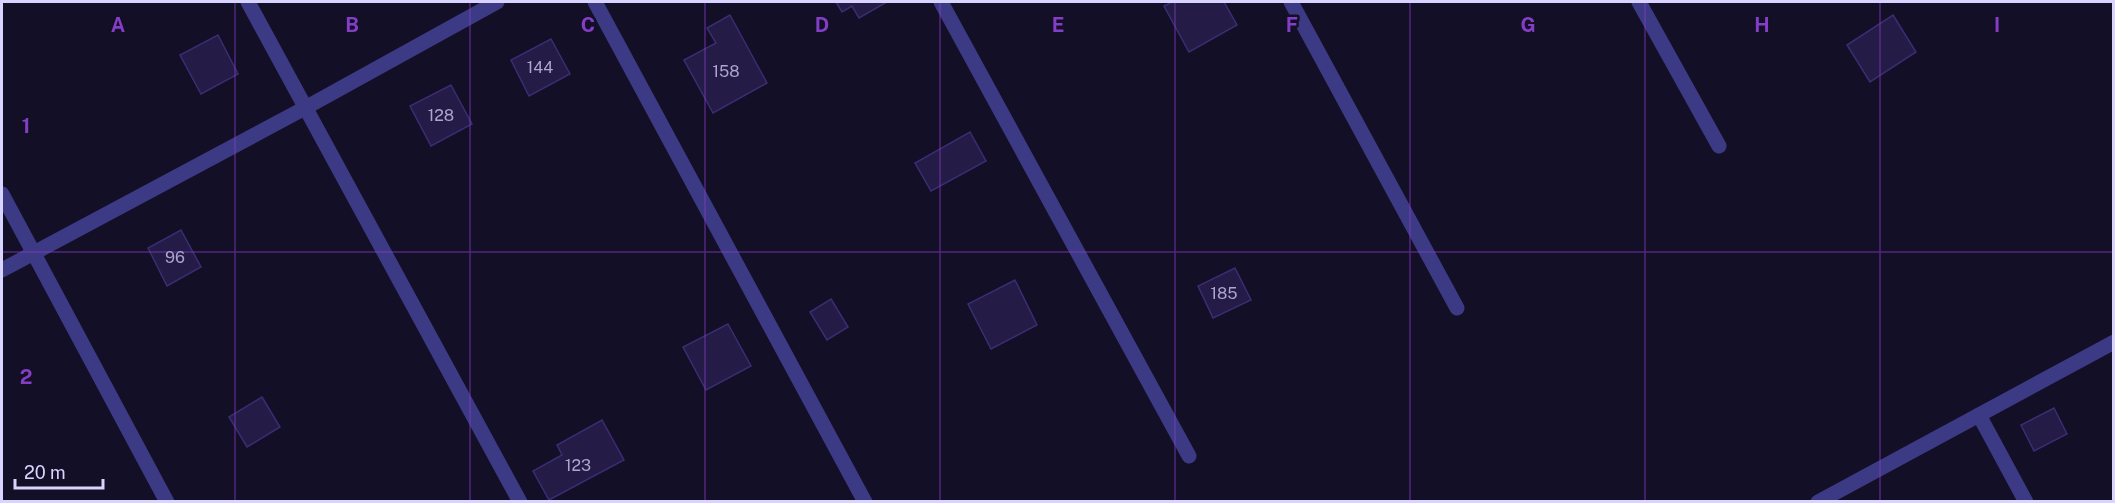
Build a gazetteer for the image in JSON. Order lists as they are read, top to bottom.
{
  "house_numbers": [
    "144",
    "158",
    "128",
    "96",
    "185",
    "123"
  ],
  "scale_bar": "20 m",
  "grid": {
    "columns": [
      "A",
      "B",
      "C",
      "D",
      "E",
      "F",
      "G",
      "H",
      "I"
    ],
    "rows": ["1", "2"]
  }
}
